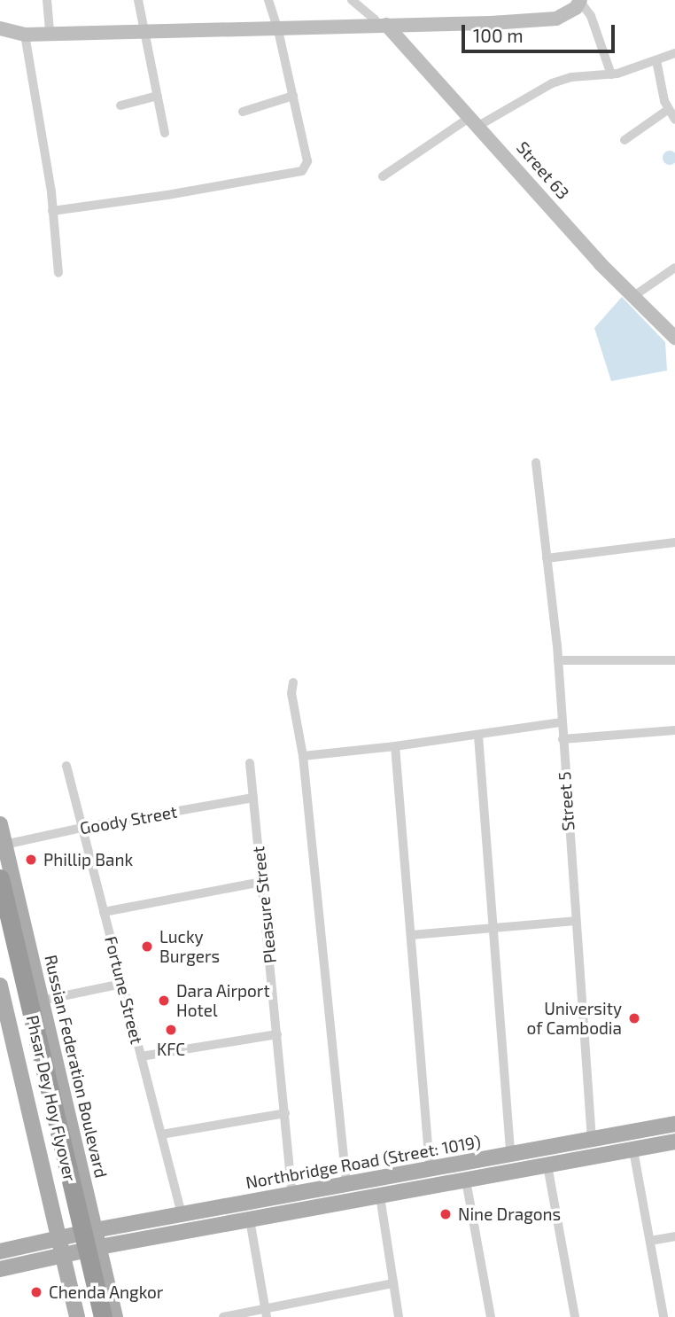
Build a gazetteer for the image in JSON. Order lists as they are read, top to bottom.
{
  "streets": {
    "highway": ["Phsar Dey Hoy Flyover"],
    "main road": ["Russian Federation Boulevard", "Northbridge Road (Street: 1019)"],
    "street": [
      "Street 63",
      "Street 5",
      "Goody Street",
      "Pleasure Street",
      "Fortune Street"
    ]
  },
  "crossings": [
    ["Street 5", "Northbridge Road (Street: 1019)"],
    ["Goody Street", "Pleasure Street"],
    ["Goody Street", "Fortune Street"],
    ["Goody Street", "Russian Federation Boulevard"],
    ["Pleasure Street", "Northbridge Road (Street: 1019)"],
    ["Fortune Street", "Northbridge Road (Street: 1019)"],
    ["Russian Federation Boulevard", "Northbridge Road (Street: 1019)"]
  ],
  "places": [
    "Phillip Bank",
    "Lucky Burgers",
    "Dara Airport Hotel",
    "University of Cambodia",
    "KFC",
    "Nine Dragons",
    "Chenda Angkor"
  ],
  "scale_bar": "100 m"
}
